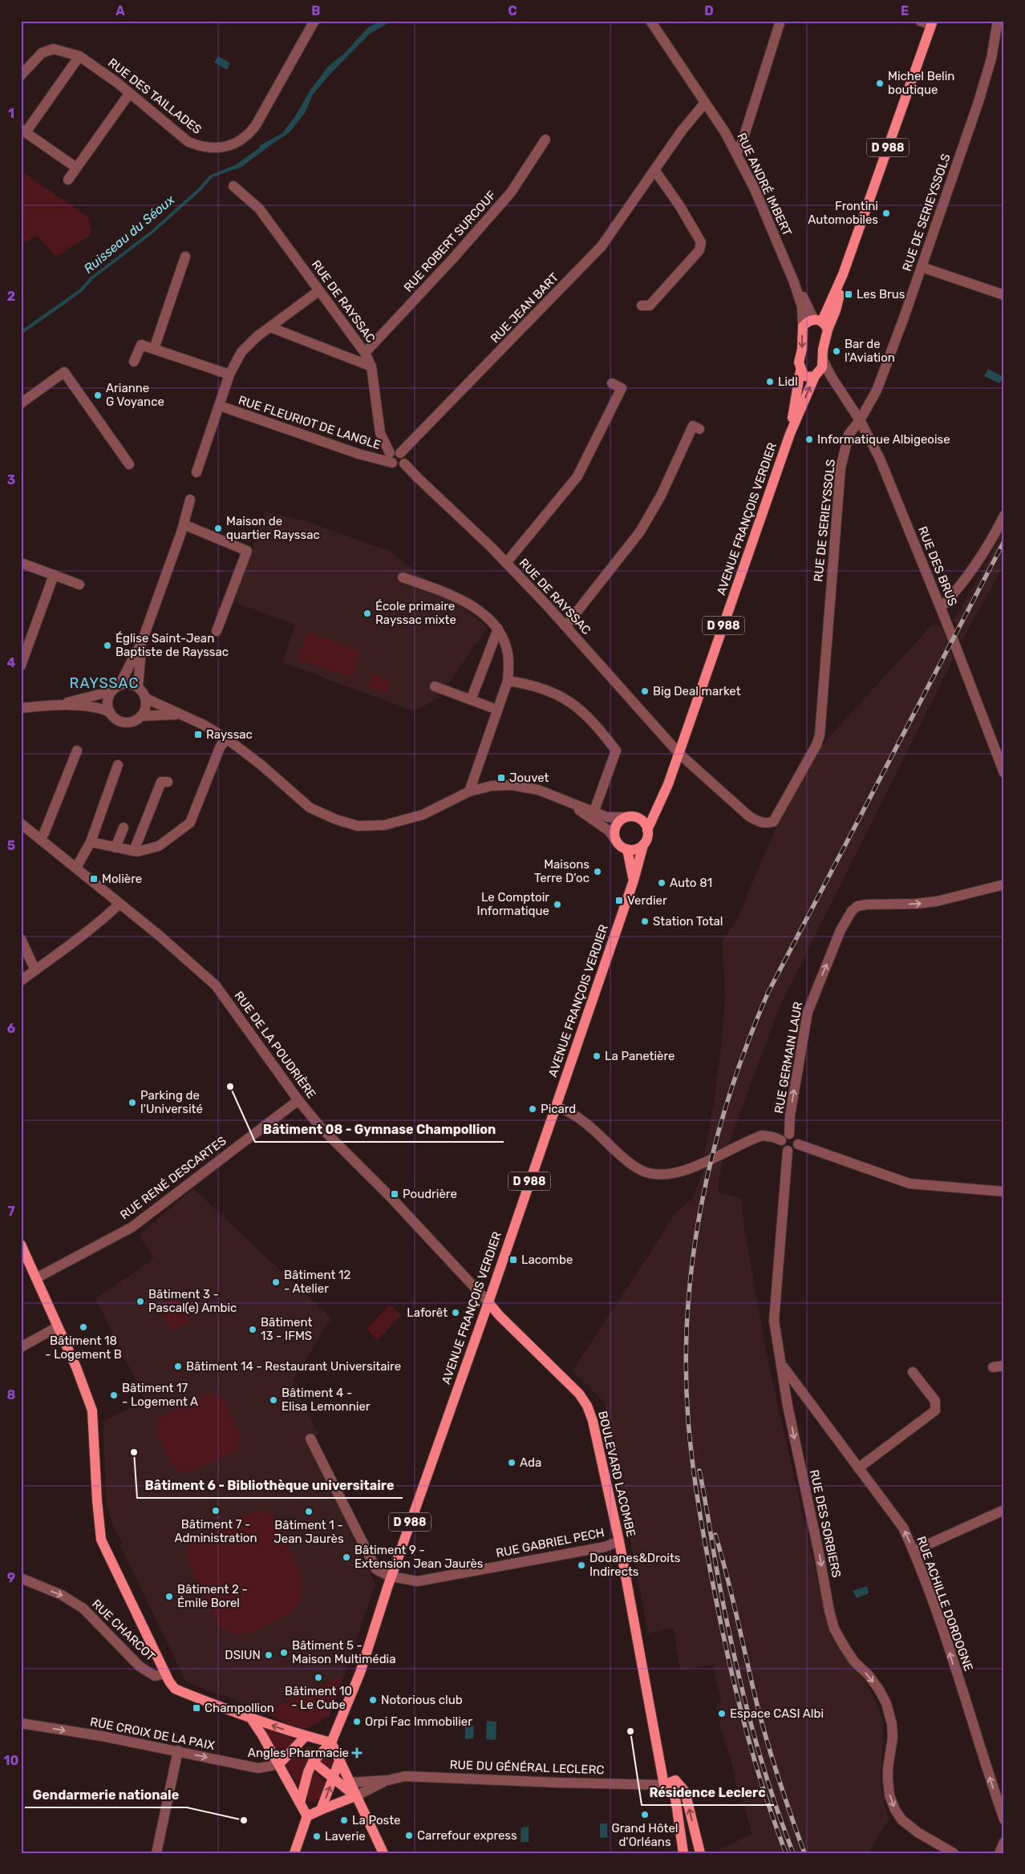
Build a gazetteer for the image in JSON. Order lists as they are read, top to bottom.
{
  "streets": {
    "main road": ["D 988", "AVENUE FRANÇOIS VERDIER", "BOULEVARD LACOMBE"],
    "street": [
      "RUE DES TAILLADES",
      "RUE ANDRÉ IMBERT",
      "RUE DE SERIEYSSOLS",
      "RUE ROBERT SURCOUF",
      "RUE DE RAYSSAC",
      "RUE JEAN BART",
      "RUE FLEURIOT DE LANGLE",
      "RUE DES BRUS",
      "RUE DE LA POUDRIÈRE",
      "RUE GERMAIN LAUR",
      "RUE RENÉ DESCARTES",
      "RUE DES SORBIERS",
      "RUE GABRIEL PECH",
      "RUE ACHILLE DORDOGNE",
      "RUE CHARCOT",
      "RUE CROIX DE LA PAIX",
      "RUE DU GÉNÉRAL LECLERC"
    ]
  },
  "crossings": [
    ["D 988", "RUE ANDRÉ IMBERT"],
    ["D 988", "AVENUE FRANÇOIS VERDIER"],
    ["RUE ANDRÉ IMBERT", "RUE JEAN BART"],
    ["RUE ANDRÉ IMBERT", "AVENUE FRANÇOIS VERDIER"],
    ["RUE DE SERIEYSSOLS", "RUE DE RAYSSAC"],
    ["RUE DE SERIEYSSOLS", "AVENUE FRANÇOIS VERDIER"],
    ["RUE DE SERIEYSSOLS", "RUE DES BRUS"],
    ["RUE ROBERT SURCOUF", "RUE DE RAYSSAC"],
    ["RUE DE RAYSSAC", "RUE JEAN BART"],
    ["RUE DE RAYSSAC", "RUE FLEURIOT DE LANGLE"],
    ["RUE DE RAYSSAC", "AVENUE FRANÇOIS VERDIER"],
    ["RUE JEAN BART", "RUE FLEURIOT DE LANGLE"],
    ["AVENUE FRANÇOIS VERDIER", "RUE DES BRUS"],
    ["AVENUE FRANÇOIS VERDIER", "RUE DE LA POUDRIÈRE"],
    ["AVENUE FRANÇOIS VERDIER", "BOULEVARD LACOMBE"],
    ["AVENUE FRANÇOIS VERDIER", "RUE GABRIEL PECH"],
    ["RUE DE LA POUDRIÈRE", "RUE RENÉ DESCARTES"],
    ["RUE DE LA POUDRIÈRE", "BOULEVARD LACOMBE"],
    ["RUE GERMAIN LAUR", "RUE DES SORBIERS"],
    ["BOULEVARD LACOMBE", "RUE GABRIEL PECH"],
    ["BOULEVARD LACOMBE", "RUE DU GÉNÉRAL LECLERC"],
    ["RUE DES SORBIERS", "RUE ACHILLE DORDOGNE"]
  ],
  "one_way": [
    "RUE GERMAIN LAUR",
    "RUE DES SORBIERS",
    "RUE ACHILLE DORDOGNE",
    "RUE CHARCOT",
    "RUE CROIX DE LA PAIX"
  ],
  "districts": ["RAYSSAC"],
  "water": ["Ruisseau du Séoux"],
  "places": {
    "other": [
      "Michel Belin boutique",
      "Frontini Automobiles",
      "Bar de l'Aviation",
      "Lidl",
      "Arianne G Voyance",
      "Informatique Albigeoise",
      "Maison de quartier Rayssac",
      "École primaire Rayssac mixte",
      "Église Saint-Jean Baptiste de Rayssac",
      "Big Deal market",
      "Maisons Terre D'oc",
      "Auto 81",
      "Le Comptoir Informatique",
      "Station Total",
      "La Panetière",
      "Bâtiment 08 - Gymnase Champollion",
      "Parking de l'Université",
      "Picard",
      "Bâtiment 12 - Atelier",
      "Bâtiment 3 - Pascal(e) Ambic",
      "Laforêt",
      "Bâtiment 18 - Logement B",
      "Bâtiment 13 - IFMS",
      "Bâtiment 14 - Restaurant Universitaire",
      "Bâtiment 17 - Logement A",
      "Bâtiment 4 - Elisa Lemonnier",
      "Bâtiment 6 - Bibliothèque universitaire",
      "Ada",
      "Bâtiment 7 - Administration",
      "Bâtiment 1 - Jean Jaurès",
      "Bâtiment 9 - Extension Jean Jaurès",
      "Douanes&Droits Indirects",
      "Bâtiment 2 - Émile Borel",
      "Bâtiment 5 - Maison Multimédia",
      "DSIUN",
      "Bâtiment 10 - Le Cube",
      "Notorious club",
      "Espace CASI Albi",
      "Orpi Fac Immobilier",
      "Résidence Leclerc",
      "Grand Hôtel d'Orléans",
      "Gendarmerie nationale",
      "La Poste",
      "Carrefour express",
      "Laverie"
    ],
    "transit": [
      "Les Brus",
      "Rayssac",
      "Jouvet",
      "Molière",
      "Verdier",
      "Poudrière",
      "Lacombe",
      "Champollion"
    ],
    "health": ["Angles Pharmacie"]
  },
  "grid": {
    "columns": [
      "A",
      "B",
      "C",
      "D",
      "E"
    ],
    "rows": [
      "1",
      "2",
      "3",
      "4",
      "5",
      "6",
      "7",
      "8",
      "9",
      "10"
    ]
  }
}
